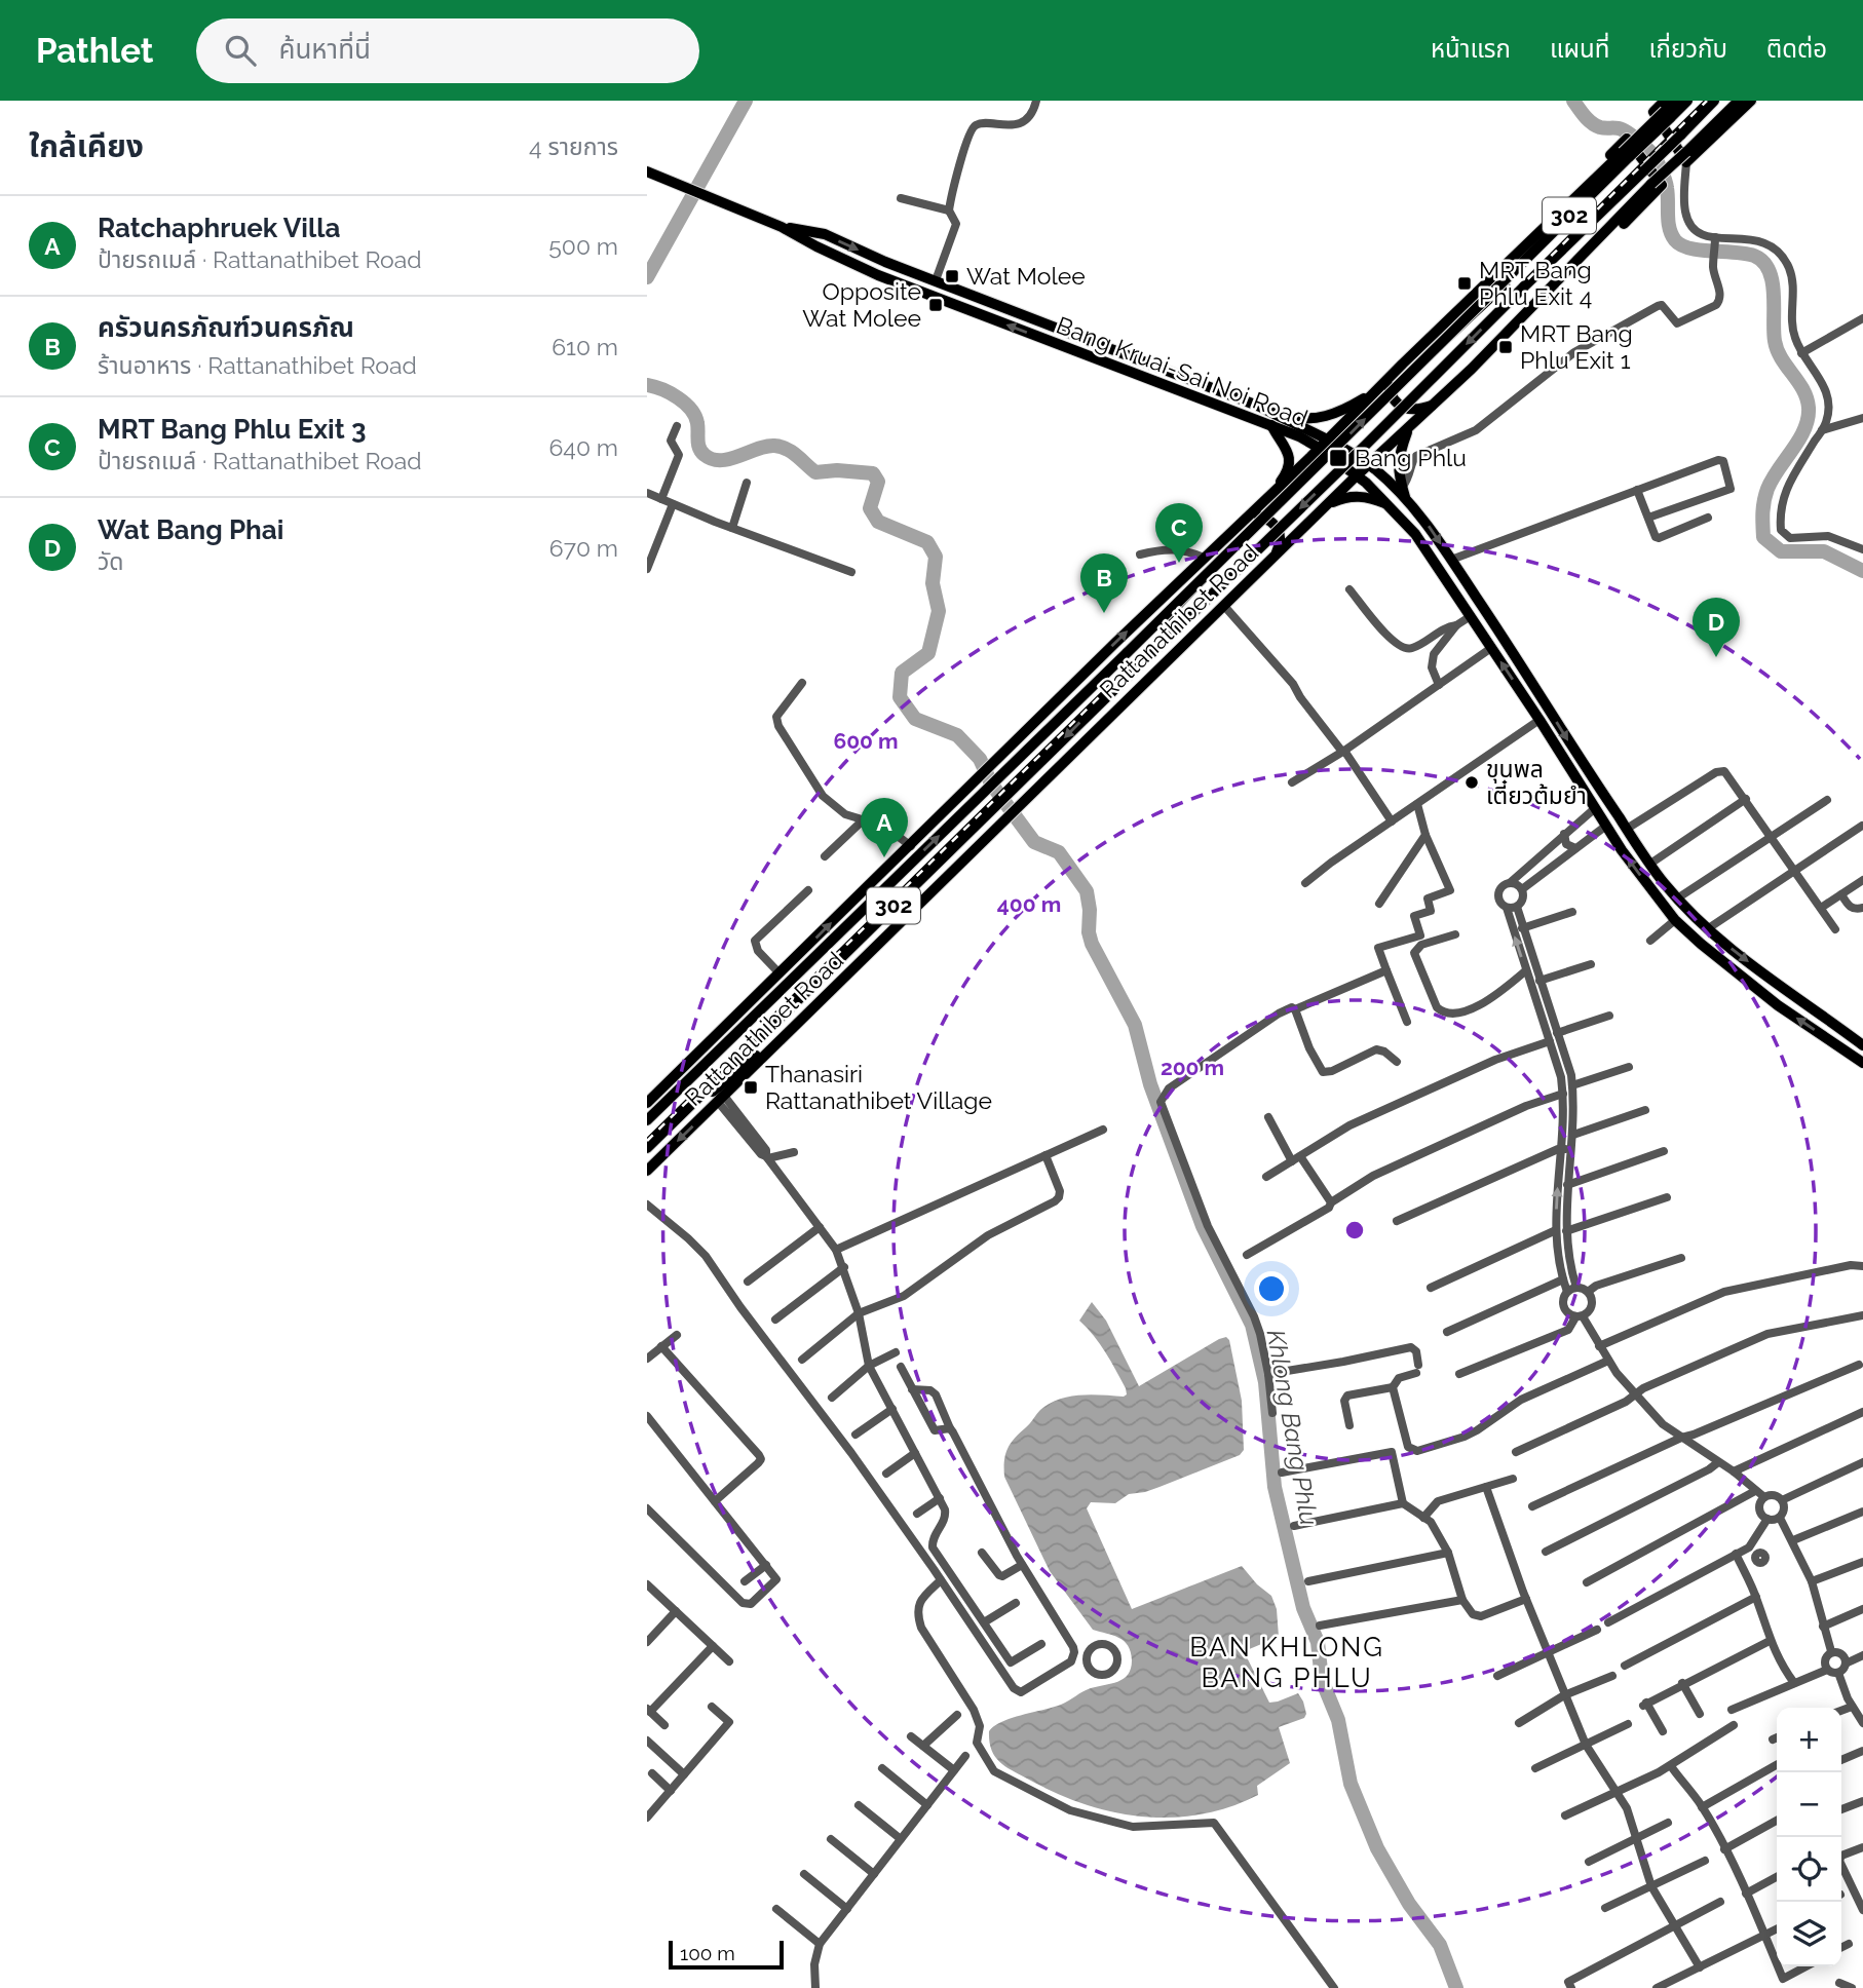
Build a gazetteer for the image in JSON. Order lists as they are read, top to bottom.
{
  "streets": {
    "main road": ["302", "Bang Kruai-Sai Noi Road", "Rattanathibet Road"]
  },
  "crossings": [
    ["Bang Kruai-Sai Noi Road", "Rattanathibet Road"]
  ],
  "districts": ["BAN KHLONG BANG PHLU"],
  "water": ["Khlong Bang Phlu"],
  "places": {
    "transit": [
      "Wat Molee",
      "MRT Bang Phlu Exit 4",
      "Opposite Wat Molee",
      "MRT Bang Phlu Exit 1",
      "Bang Phlu",
      "Thanasiri Rattanathibet Village"
    ],
    "other": ["ขุนพล เตี๋ยวต้มยำ"]
  },
  "scale_bar": "100 m",
  "page": {
    "header": "Pathlet",
    "search": "ค้นหาที่นี่",
    "nav": [
      "หน้าแรก",
      "แผนที่",
      "เกี่ยวกับ",
      "ติดต่อ"
    ],
    "heading": ["ใกล้เคียง", "4 รายการ"],
    "list": [
      {
        "mark": "A",
        "name": "Ratchaphruek Villa",
        "note": "ป้ายรถเมล์ · Rattanathibet Road",
        "value": "500 m"
      },
      {
        "mark": "B",
        "name": "ครัวนครภัณฑ์วนครภัณ",
        "note": "ร้านอาหาร · Rattanathibet Road",
        "value": "610 m"
      },
      {
        "mark": "C",
        "name": "MRT Bang Phlu Exit 3",
        "note": "ป้ายรถเมล์ · Rattanathibet Road",
        "value": "640 m"
      },
      {
        "mark": "D",
        "name": "Wat Bang Phai",
        "note": "วัด",
        "value": "670 m"
      }
    ],
    "pins": [
      "C",
      "B",
      "D",
      "A"
    ],
    "map_buttons": ["+", "−"],
    "scale": "100 m"
  },
  "rings": ["600 m", "400 m", "200 m"]
}
